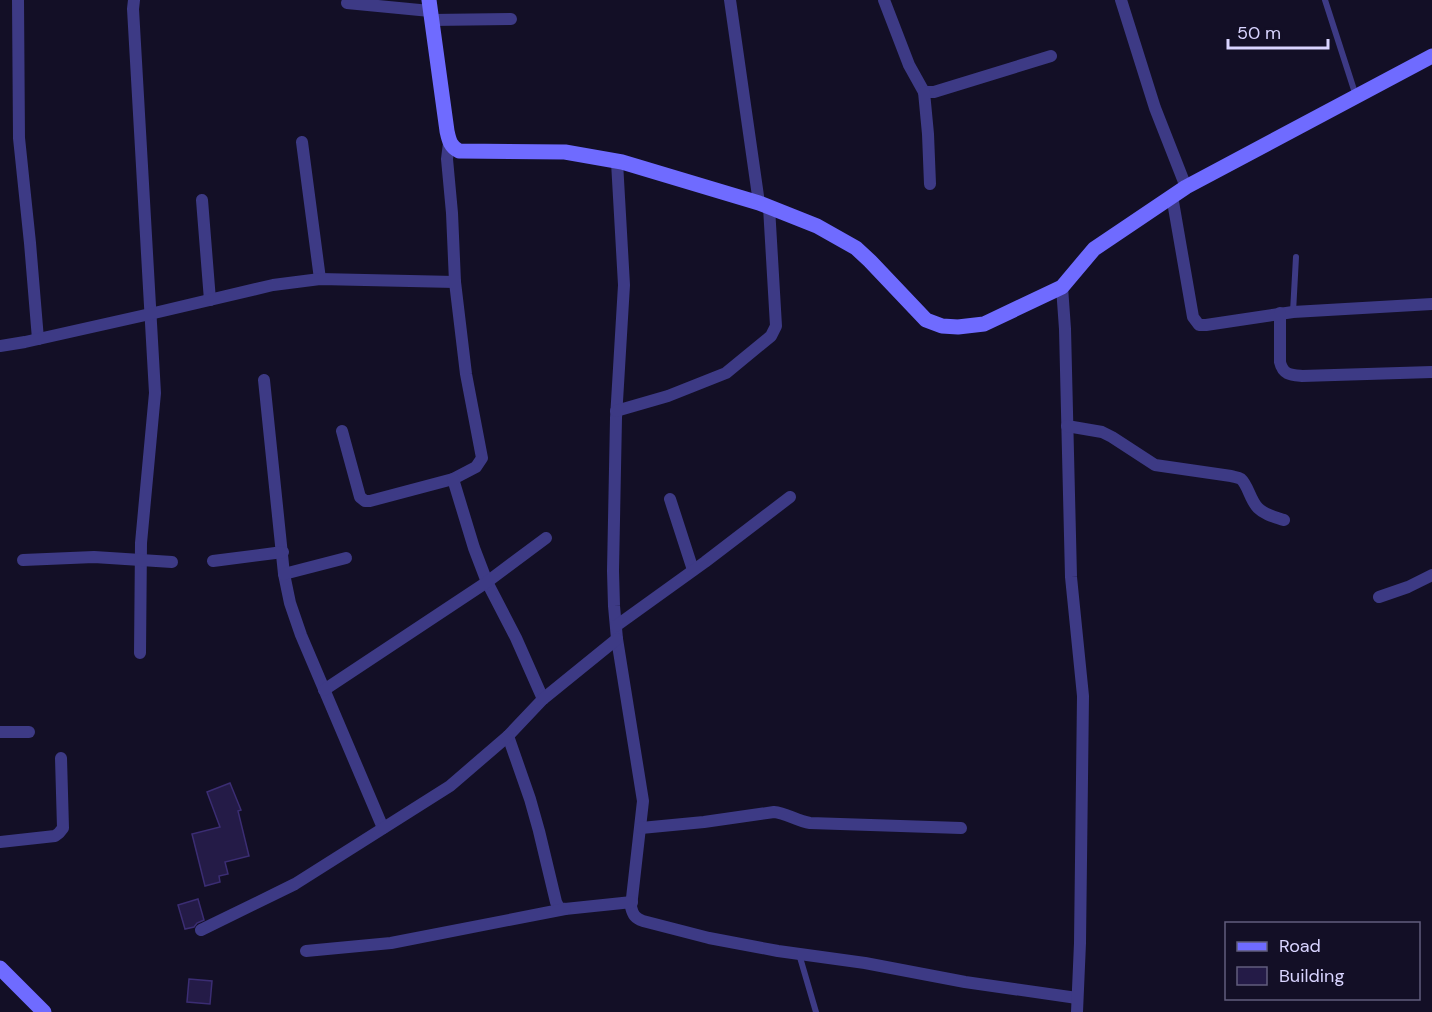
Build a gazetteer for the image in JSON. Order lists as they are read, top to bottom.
{
  "legend": ["Road", "Building"],
  "scale_bar": "50 m"
}
